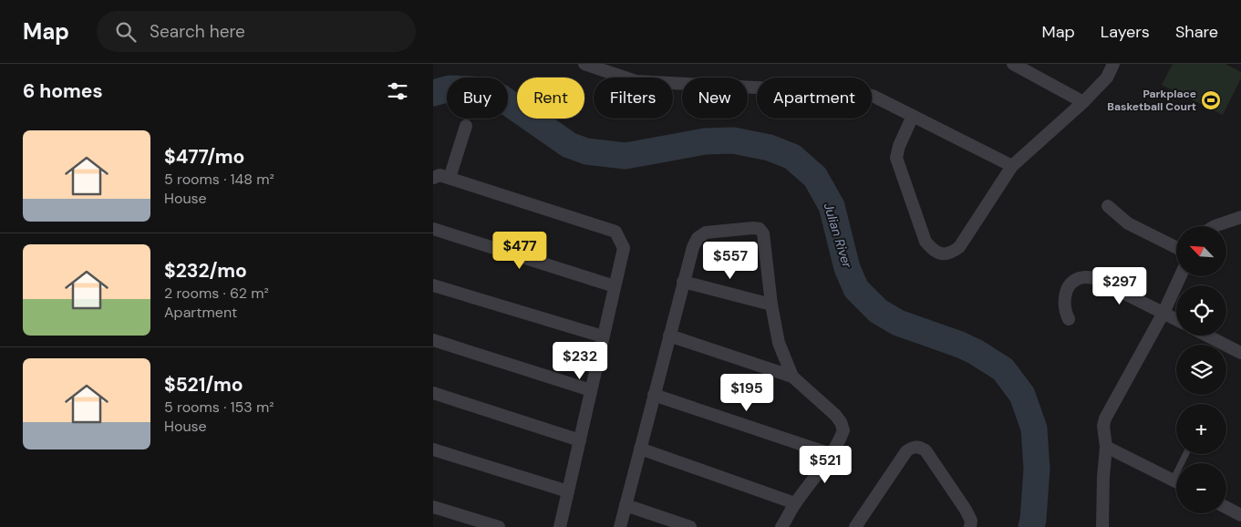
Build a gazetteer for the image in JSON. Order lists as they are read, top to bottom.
{
  "water": ["Julian River"],
  "places": {
    "sports": ["Parkplace Basketball Court"]
  },
  "north": "top left",
  "page": {
    "header": "Map",
    "search": "Search here",
    "nav": ["Map", "Layers", "Share"],
    "heading": "6 homes",
    "chip": [
      "Buy",
      "Rent",
      "Filters",
      "New",
      "Apartment"
    ],
    "list": [
      {
        "name": "$477/mo",
        "note": "5 rooms · 148 m² · House"
      },
      {
        "name": "$232/mo",
        "note": "2 rooms · 62 m² · Apartment"
      },
      {
        "name": "$521/mo",
        "note": "5 rooms · 153 m² · House"
      }
    ],
    "map_buttons": ["+", "−"],
    "price": [
      "$477",
      "$557",
      "$297",
      "$232",
      "$195",
      "$521"
    ]
  }
}
